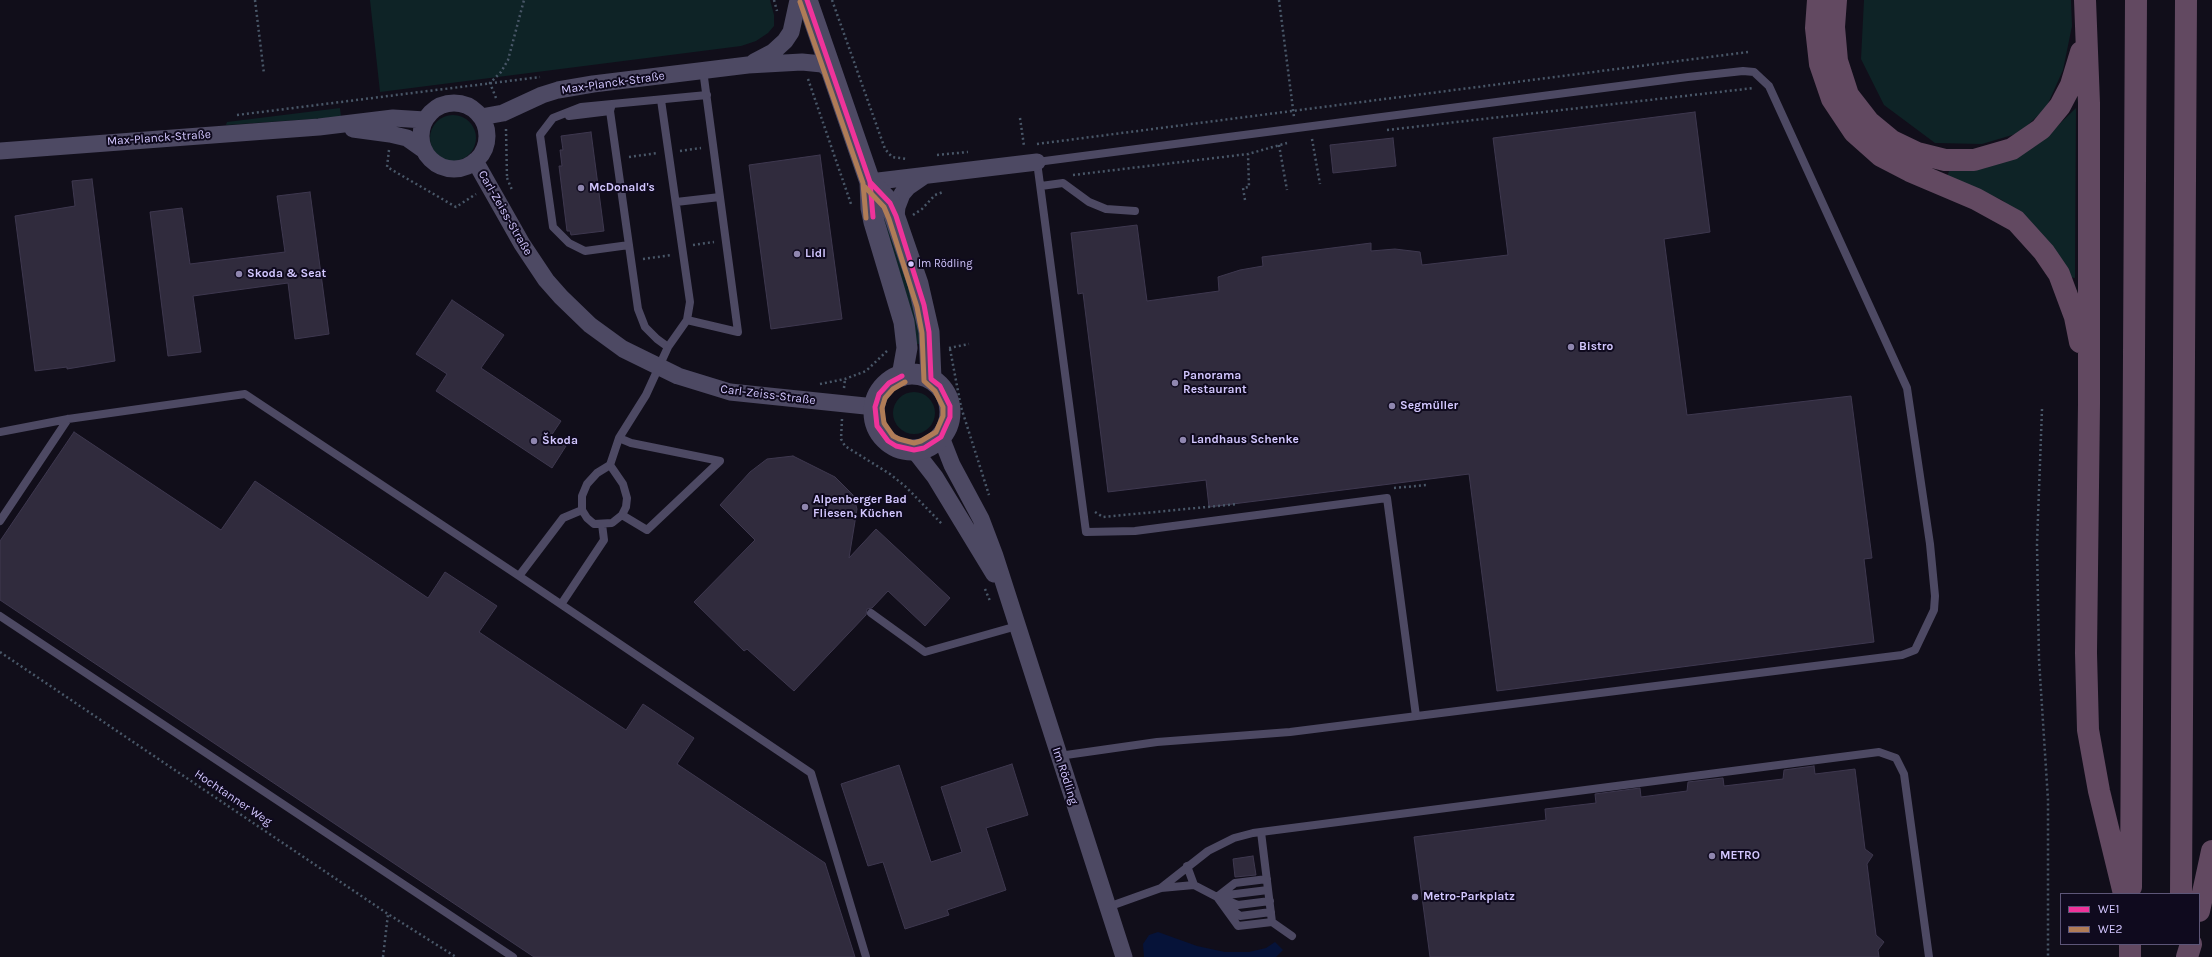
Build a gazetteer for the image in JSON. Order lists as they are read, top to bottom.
{
  "streets": {
    "street": ["Max-Planck-Straße", "Carl-Zeiss-Straße", "Im Rödling"],
    "path": ["Hochtanner Weg"]
  },
  "crossings": [
    ["Max-Planck-Straße", "Carl-Zeiss-Straße"],
    ["Carl-Zeiss-Straße", "Im Rödling"]
  ],
  "places": [
    "McDonald's",
    "Lidl",
    "Im Rödling",
    "Skoda & Seat",
    "Bistro",
    "Panorama Restaurant",
    "Segmüller",
    "Landhaus Schenke",
    "Škoda",
    "Alpenberger Bad Fliesen, Küchen",
    "METRO",
    "Metro-Parkplatz"
  ],
  "lines": ["transit line WE1", "transit line WE2"],
  "legend": ["WE1", "WE2"]
}
